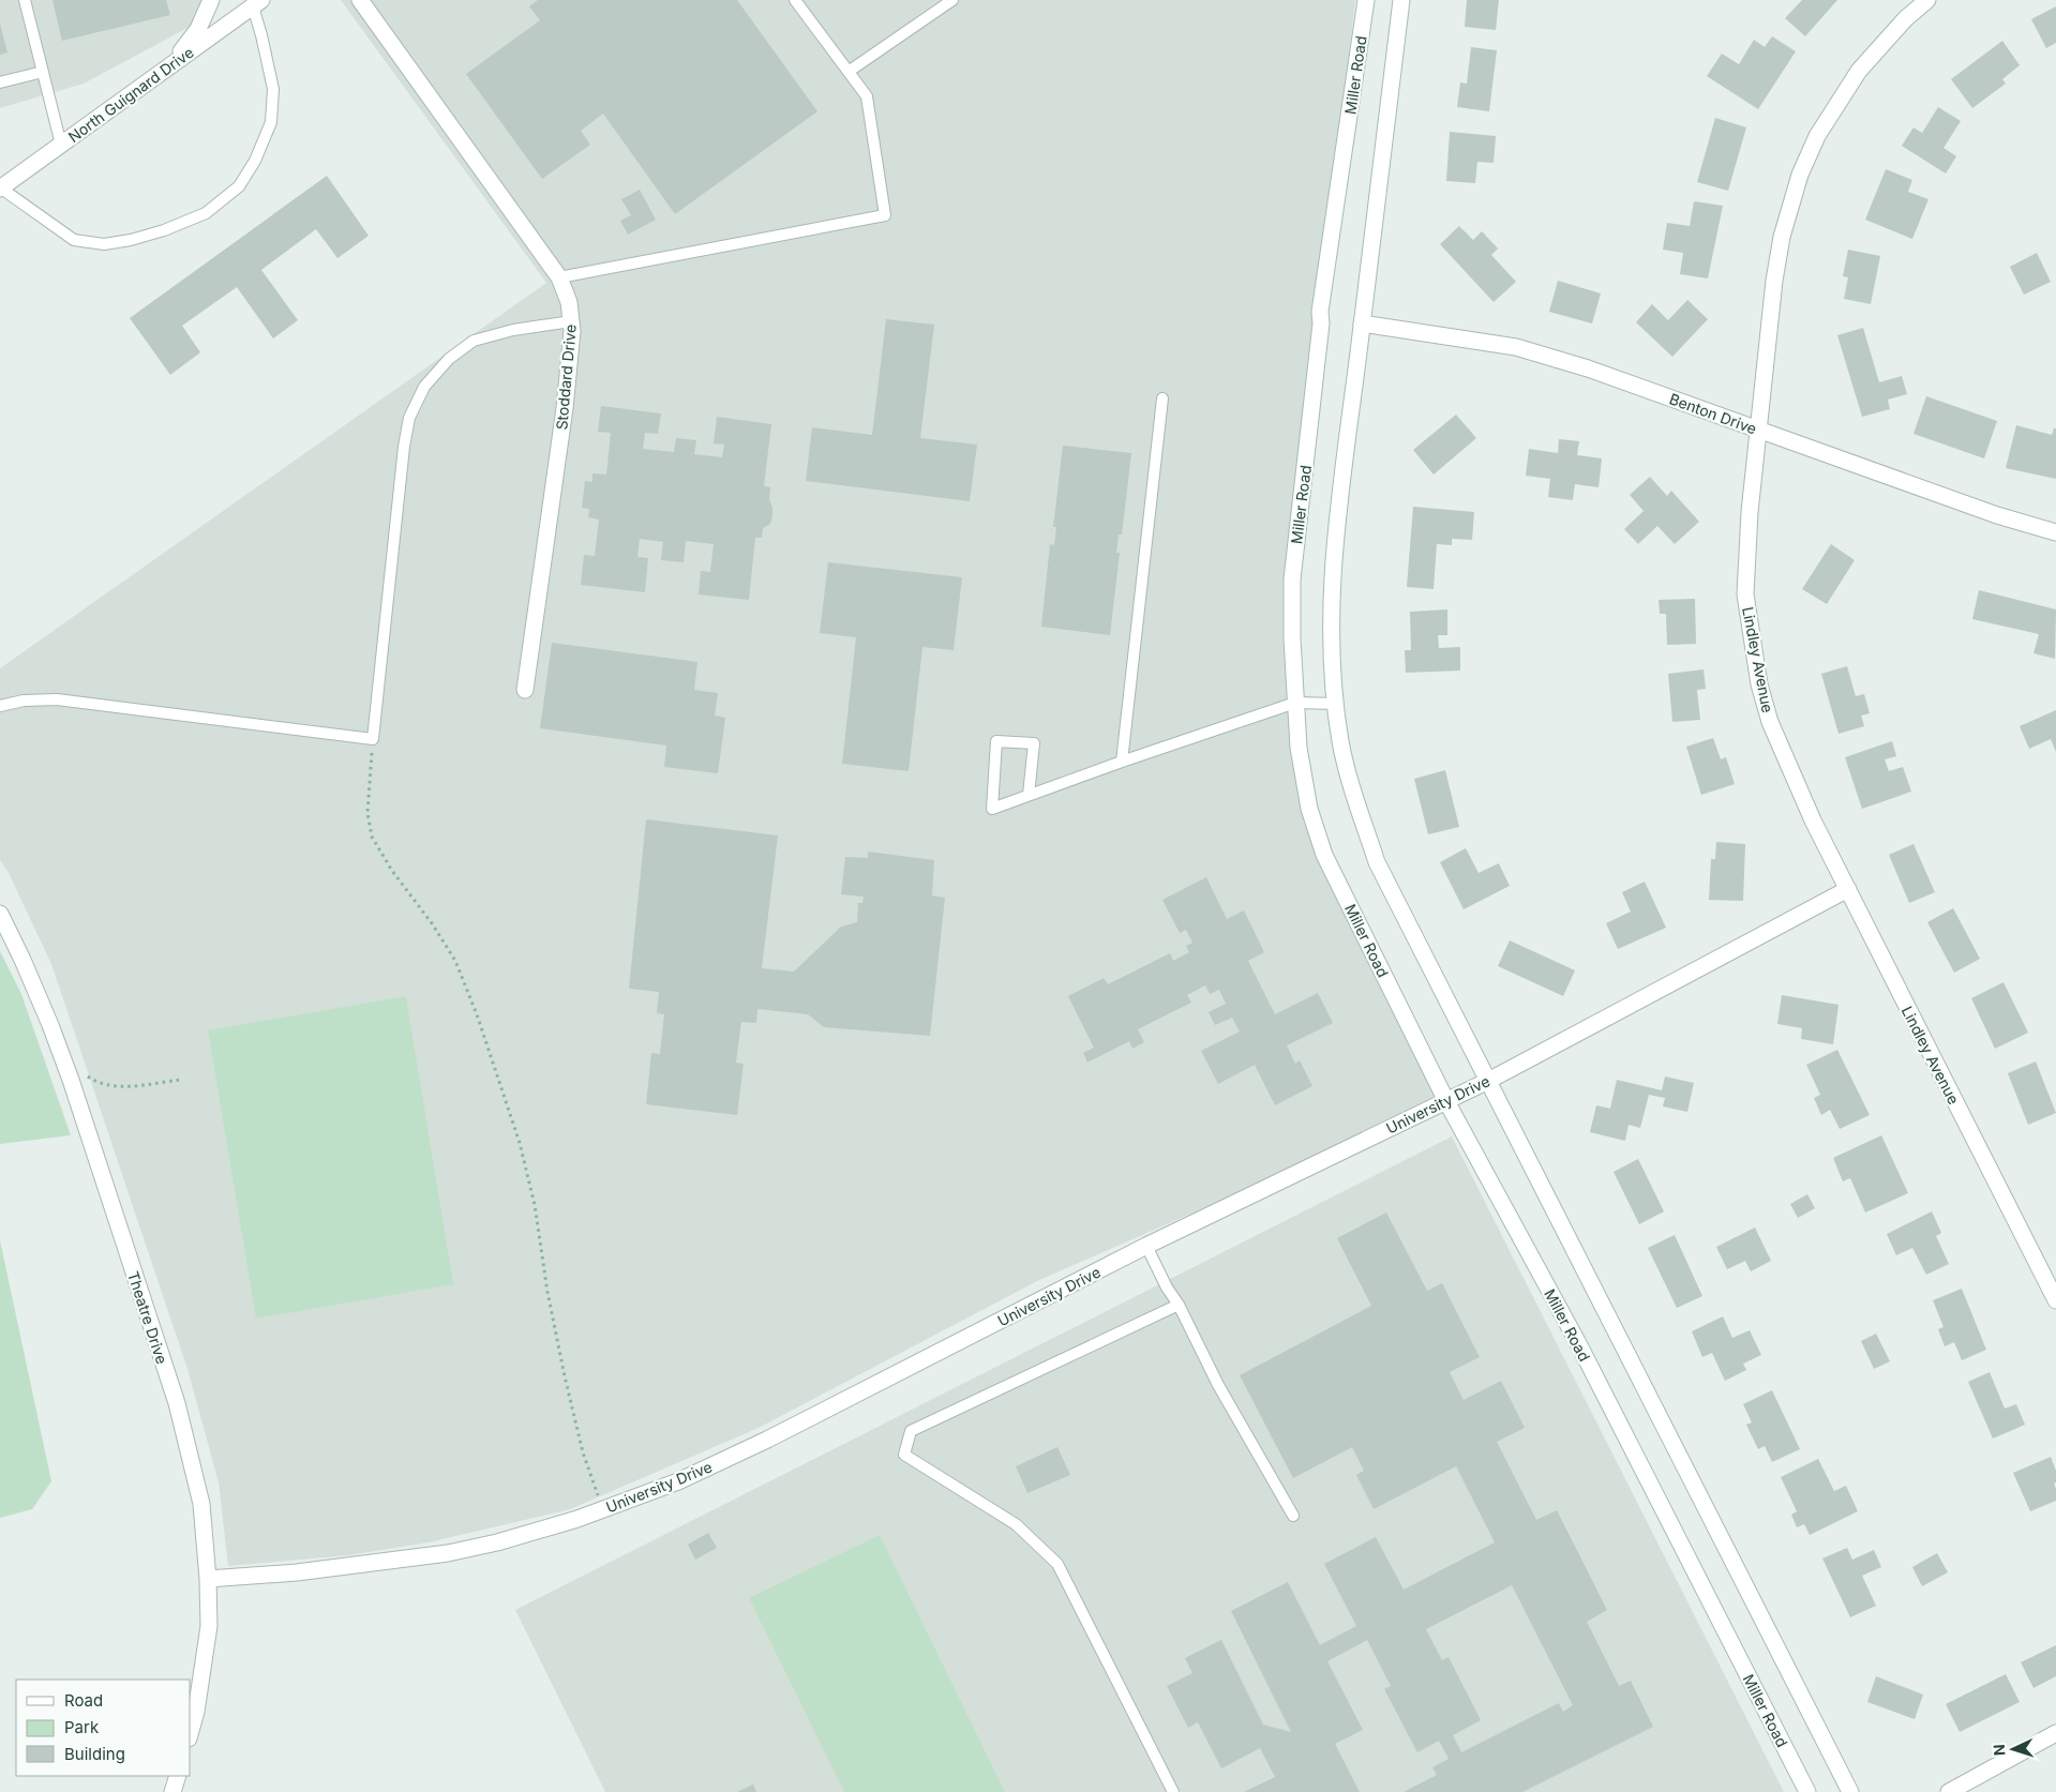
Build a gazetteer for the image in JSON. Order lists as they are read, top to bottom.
{
  "streets": {
    "street": [
      "Miller Road",
      "North Guignard Drive",
      "Stoddard Drive",
      "Benton Drive",
      "Lindley Avenue",
      "University Drive",
      "Theatre Drive"
    ]
  },
  "crossings": [
    ["Miller Road", "University Drive"],
    ["Benton Drive", "Lindley Avenue"],
    ["Lindley Avenue", "University Drive"],
    ["University Drive", "Theatre Drive"]
  ],
  "legend": ["Road", "Park", "Building"],
  "north": "left"
}
